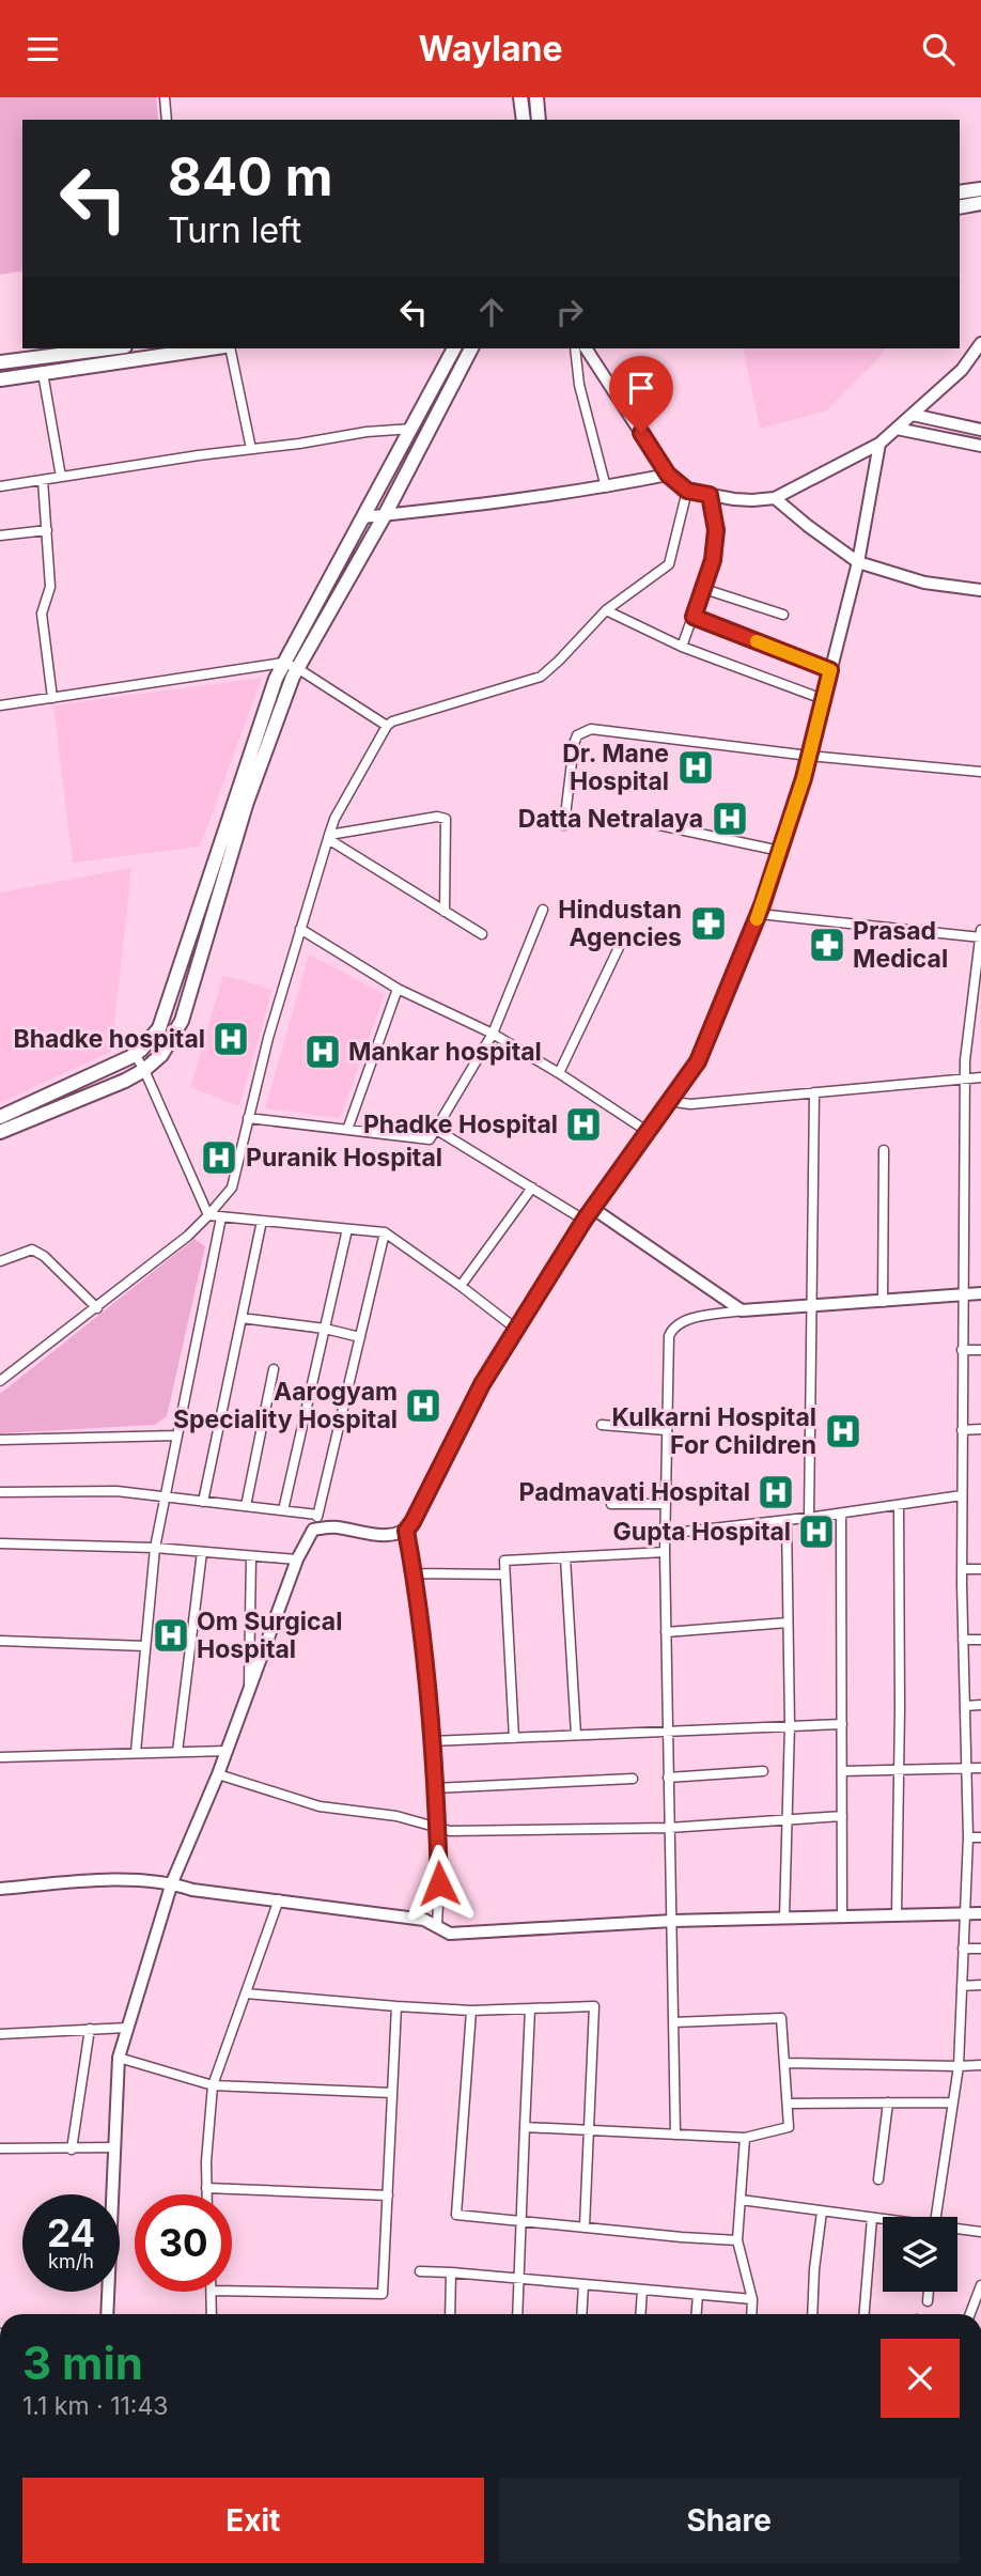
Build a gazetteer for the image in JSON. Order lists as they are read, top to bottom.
{
  "places": {
    "hospital": [
      "Dr. Mane Hospital",
      "Datta Netralaya",
      "Bhadke hospital",
      "Mankar hospital",
      "Phadke Hospital",
      "Puranik Hospital",
      "Aarogyam Speciality Hospital",
      "Kulkarni Hospital For Children",
      "Padmavati Hospital",
      "Gupta Hospital",
      "Om Surgical Hospital"
    ],
    "pharmacy": ["Hindustan Agencies", "Prasad Medical"]
  },
  "page": {
    "header": "Waylane",
    "turn": ["840 m", "Turn left"],
    "speed": "24 km/h",
    "limit": "30",
    "heading": ["3 min", "1.1 km · 11:43"],
    "buttons": ["Exit", "Share"]
  }
}
